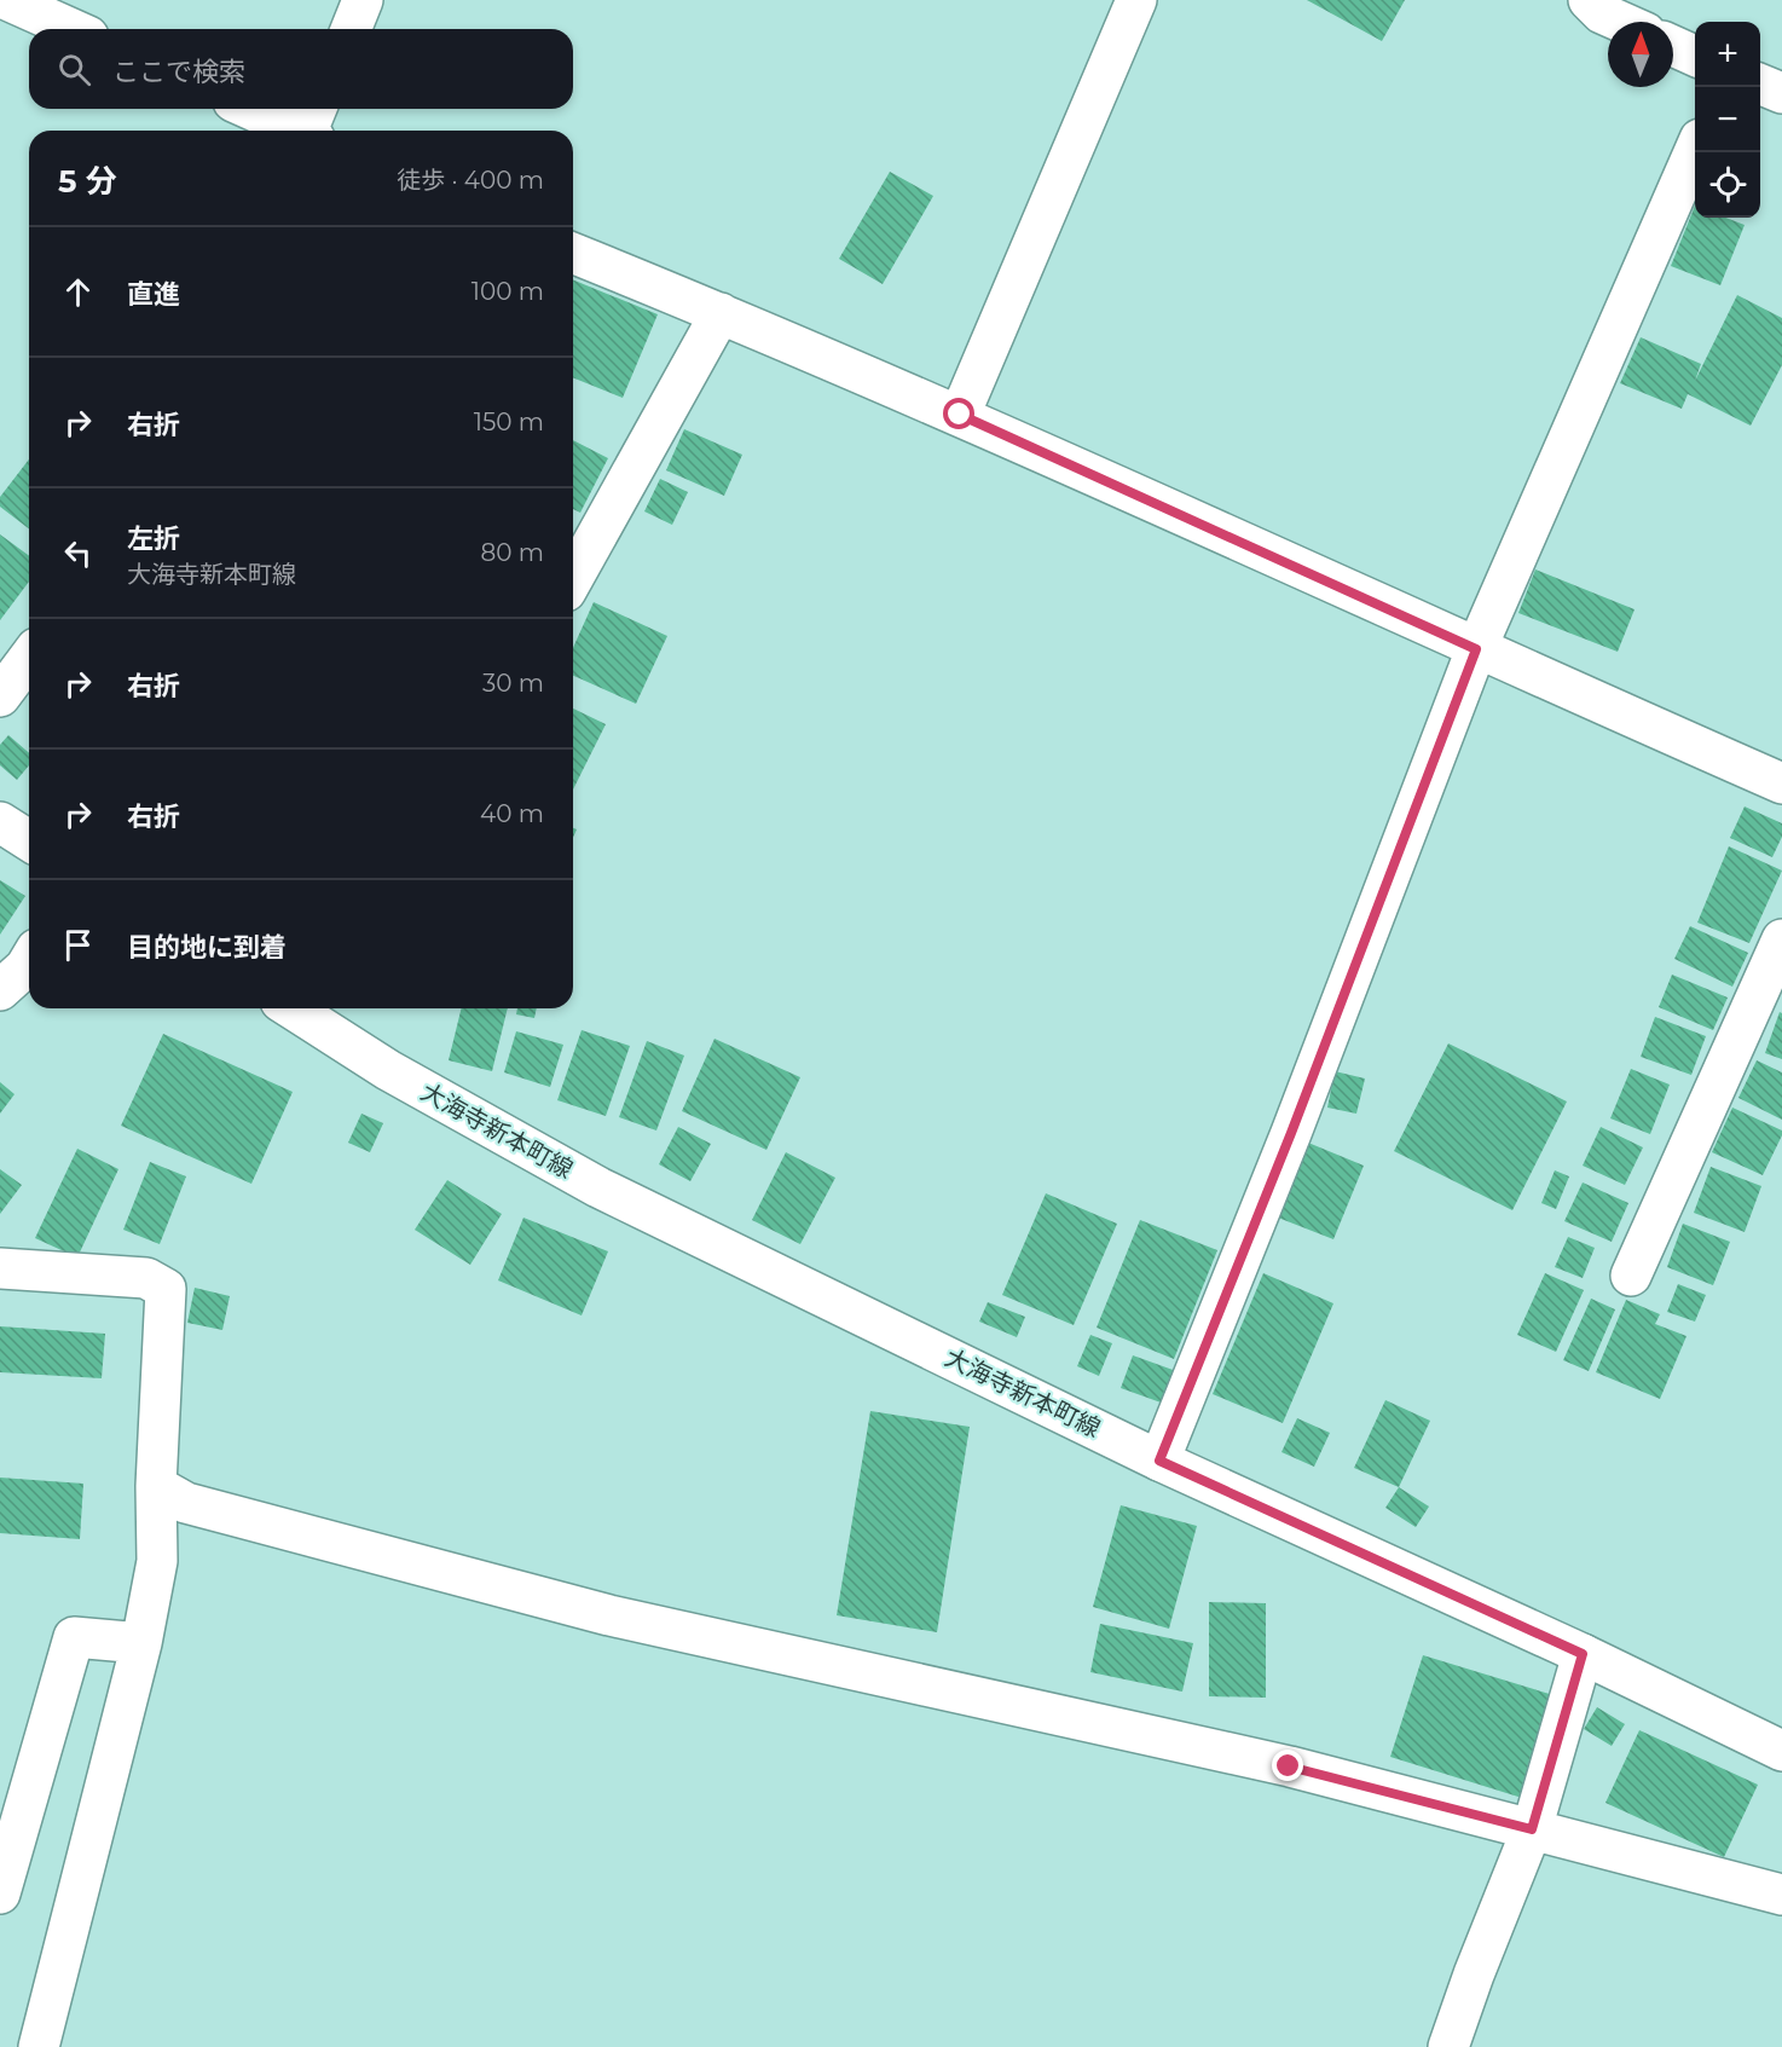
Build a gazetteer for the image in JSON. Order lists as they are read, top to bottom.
{
  "streets": {
    "street": ["大海寺新本町線"]
  },
  "north": "top",
  "page": {
    "map_buttons": ["+", "−"],
    "search": "ここで検索",
    "heading": ["5 分", "徒歩 · 400 m"],
    "list": [
      ["直進", "100 m"],
      ["右折", "150 m"],
      ["左折", "大海寺新本町線", "80 m"],
      ["右折", "30 m"],
      ["右折", "40 m"],
      "目的地に到着"
    ]
  }
}
